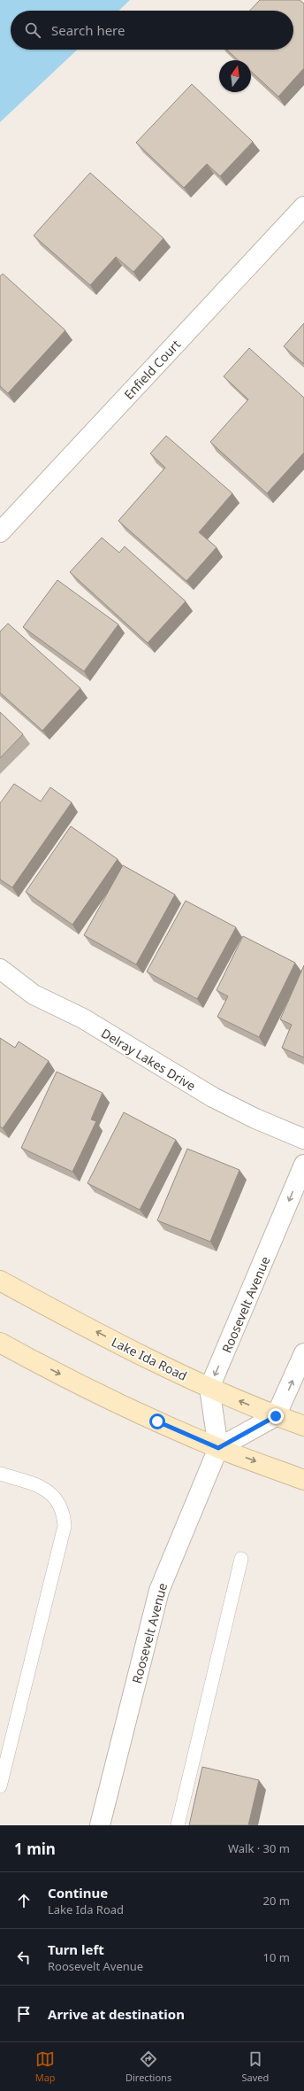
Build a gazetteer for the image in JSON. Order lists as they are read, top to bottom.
{
  "streets": {
    "street": [
      "Enfield Court",
      "Delray Lakes Drive",
      "Roosevelt Avenue",
      "Lake Ida Road"
    ]
  },
  "crossings": [
    ["Roosevelt Avenue", "Lake Ida Road"]
  ],
  "one_way": ["Roosevelt Avenue"],
  "north": "top",
  "page": {
    "search": "Search here",
    "heading": ["1 min", "Walk · 30 m"],
    "list": [
      ["Continue", "Lake Ida Road", "20 m"],
      ["Turn left", "Roosevelt Avenue", "10 m"],
      "Arrive at destination"
    ],
    "nav": ["Map", "Directions", "Saved"]
  }
}
